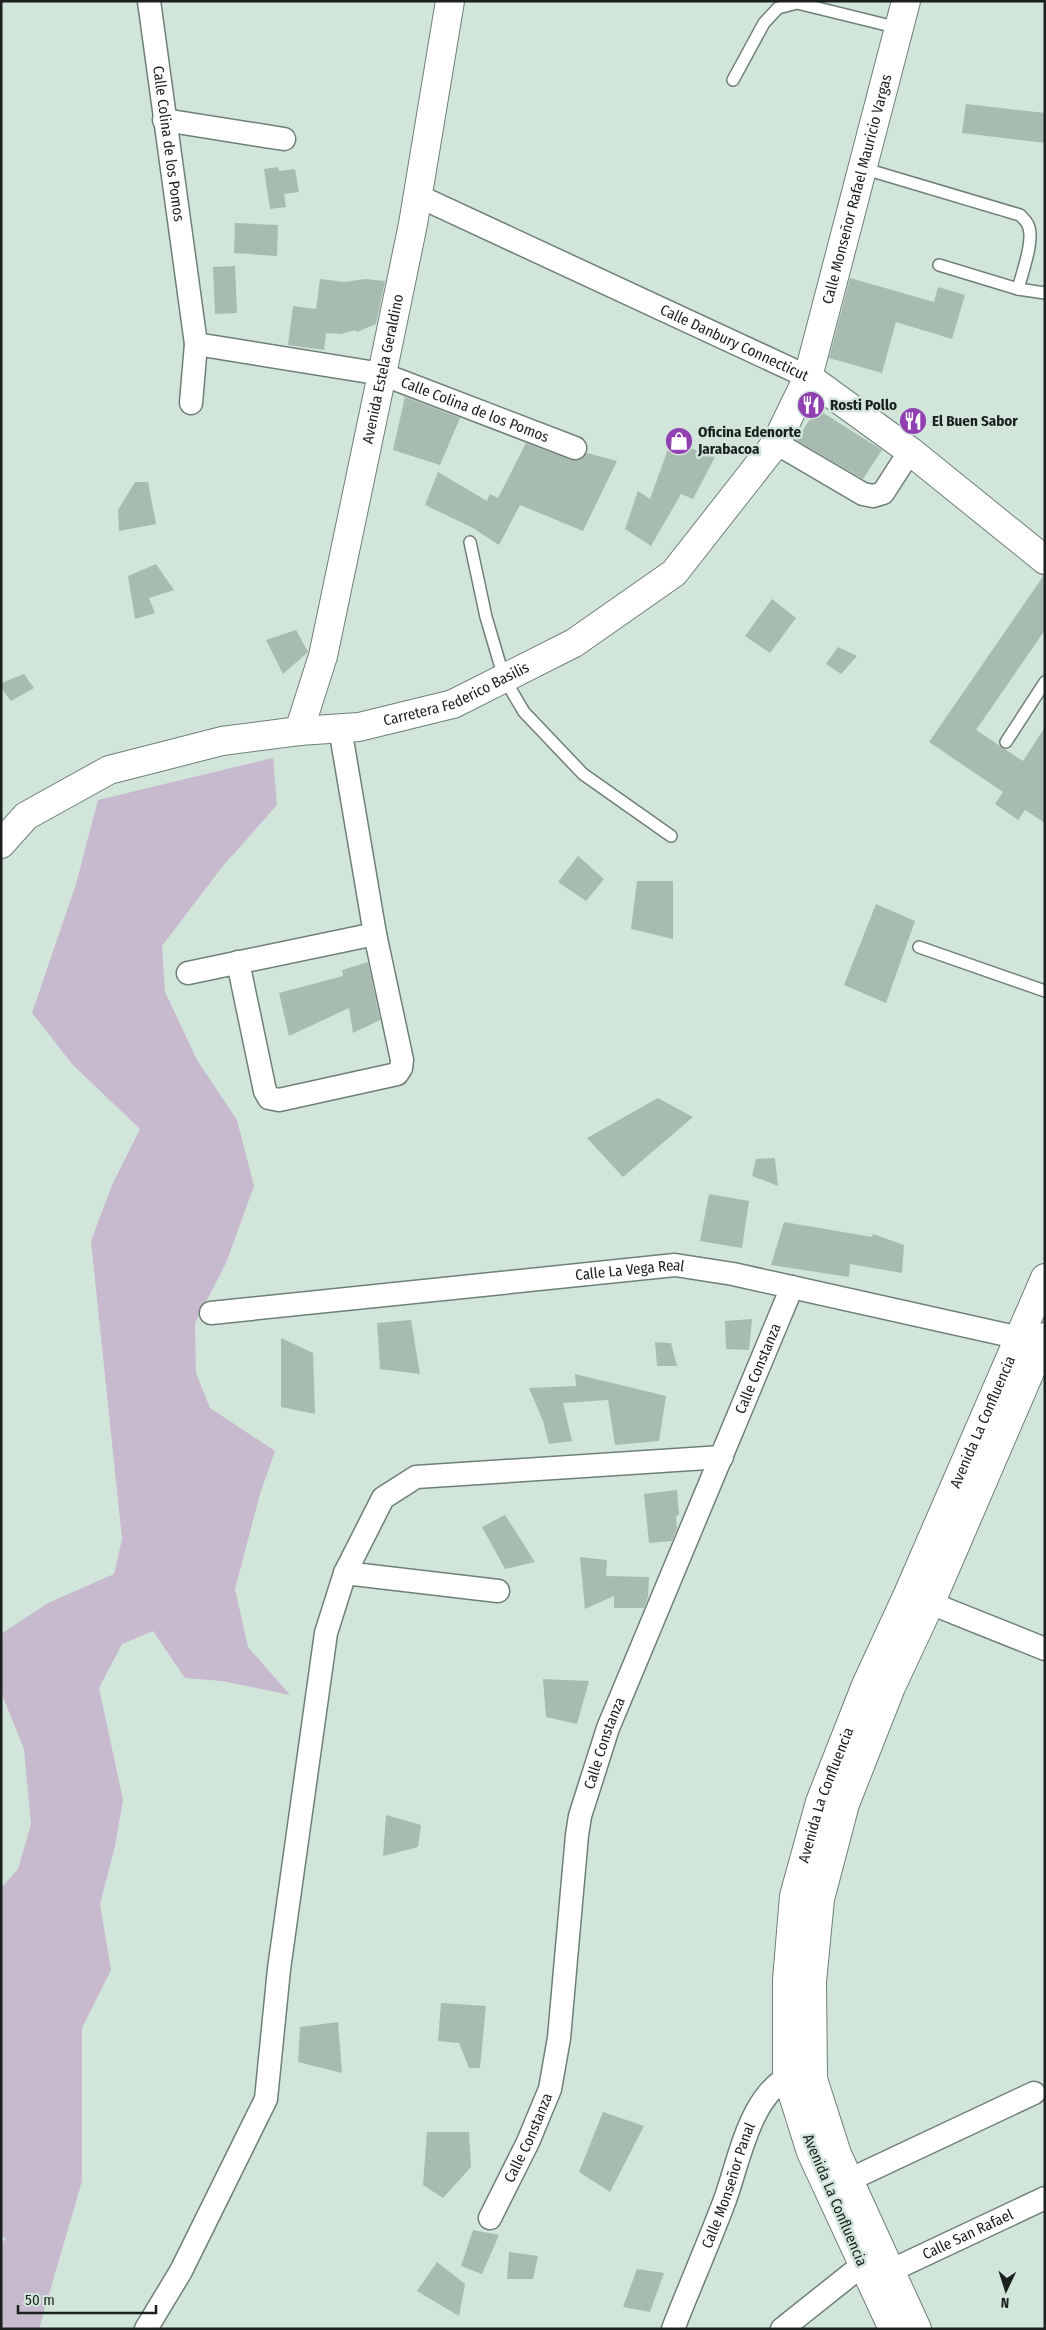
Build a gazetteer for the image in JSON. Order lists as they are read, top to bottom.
{
  "streets": {
    "street": [
      "Calle Colina de los Pomos",
      "Calle Monseñor Rafael Mauricio Vargas",
      "Calle Danbury Connecticut",
      "Avenida Estela Geraldino",
      "Carretera Federico Basilis",
      "Calle La Vega Real",
      "Calle Constanza",
      "Avenida La Confluencia",
      "Calle Monseñor Panal",
      "Calle San Rafael"
    ]
  },
  "crossings": [
    ["Calle Colina de los Pomos", "Avenida Estela Geraldino"],
    ["Calle Monseñor Rafael Mauricio Vargas", "Calle Danbury Connecticut"],
    ["Calle Monseñor Rafael Mauricio Vargas", "Carretera Federico Basilis"],
    ["Calle Danbury Connecticut", "Avenida Estela Geraldino"],
    ["Calle Danbury Connecticut", "Carretera Federico Basilis"],
    ["Avenida Estela Geraldino", "Carretera Federico Basilis"],
    ["Calle La Vega Real", "Calle Constanza"],
    ["Calle La Vega Real", "Avenida La Confluencia"],
    ["Avenida La Confluencia", "Calle Monseñor Panal"],
    ["Avenida La Confluencia", "Calle San Rafael"]
  ],
  "places": {
    "restaurant": ["Rosti Pollo", "El Buen Sabor"],
    "shop": ["Oficina Edenorte Jarabacoa"]
  },
  "scale_bar": "50 m",
  "north": "bottom"
}
